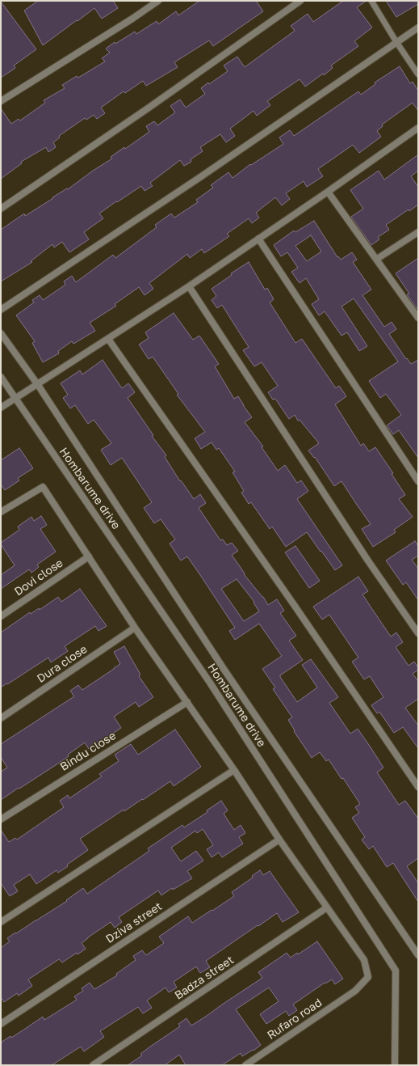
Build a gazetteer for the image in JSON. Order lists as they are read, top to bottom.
{
  "streets": {
    "street": [
      "Hombarume drive",
      "Dovi close",
      "Dura close",
      "Bindu close",
      "Dziva street",
      "Badza street",
      "Rufaro road"
    ]
  },
  "crossings": [
    ["Badza street", "Rufaro road"]
  ]
}
